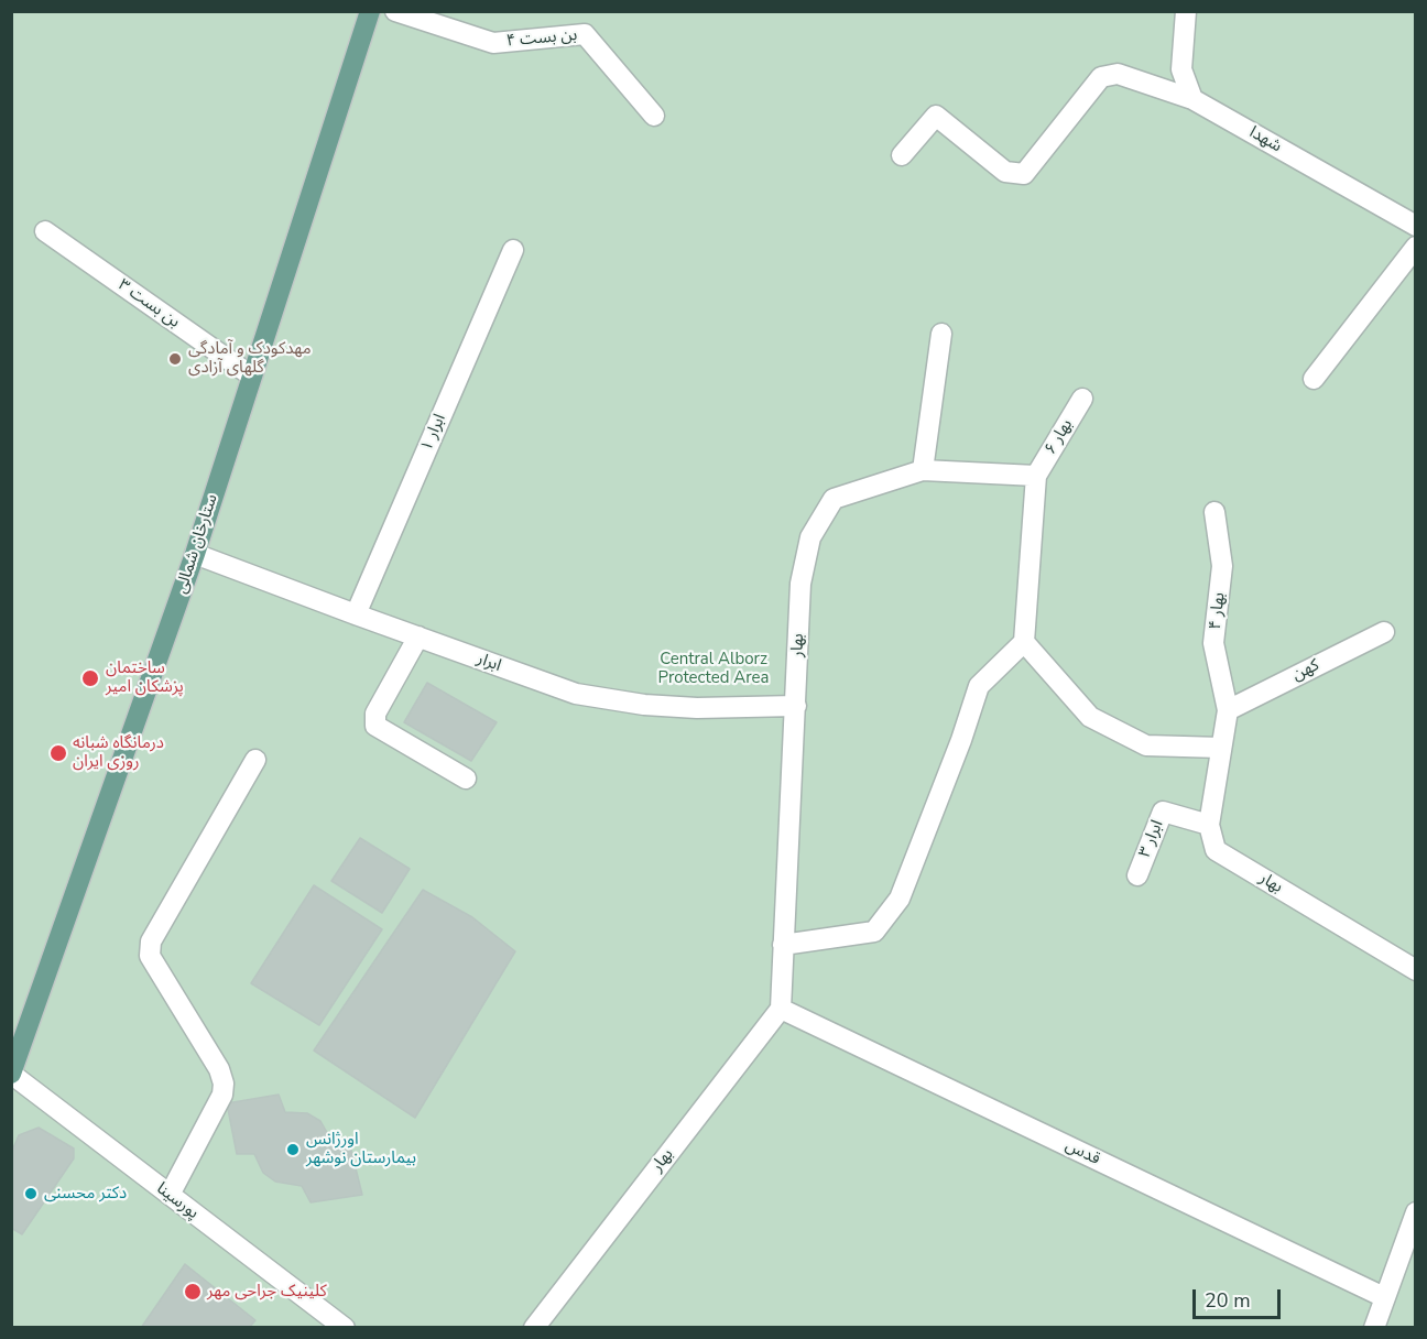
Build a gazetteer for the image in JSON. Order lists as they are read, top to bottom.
{
  "streets": {
    "main road": ["ستارخان شمالی"],
    "street": [
      "بن بست ۴",
      "شهدا",
      "بن بست ۳",
      "ابرار ۱",
      "بهار ۶",
      "بهار ۴",
      "بهار",
      "ابرار",
      "کهن",
      "ابرار ۳",
      "قدس",
      "پورسینا"
    ]
  },
  "crossings": [
    ["بن بست ۳", "ستارخان شمالی"],
    ["ابرار ۱", "ابرار"],
    ["بهار ۶", "بهار"],
    ["ستارخان شمالی", "ابرار"],
    ["ستارخان شمالی", "پورسینا"],
    ["بهار ۴", "کهن"],
    ["بهار", "ابرار"],
    ["بهار", "ابرار ۳"],
    ["بهار", "قدس"]
  ],
  "parks": ["Central Alborz Protected Area"],
  "places": [
    "مهدکودک و آمادگی گلهای آزادی",
    "ساختمان پزشکان امیر",
    "درمانگاه شبانه روزی ایران",
    "اورژانس بیمارستان نوشهر",
    "دکتر محسنی",
    "کلینیک جراحی مهر"
  ],
  "scale_bar": "20 m"
}
